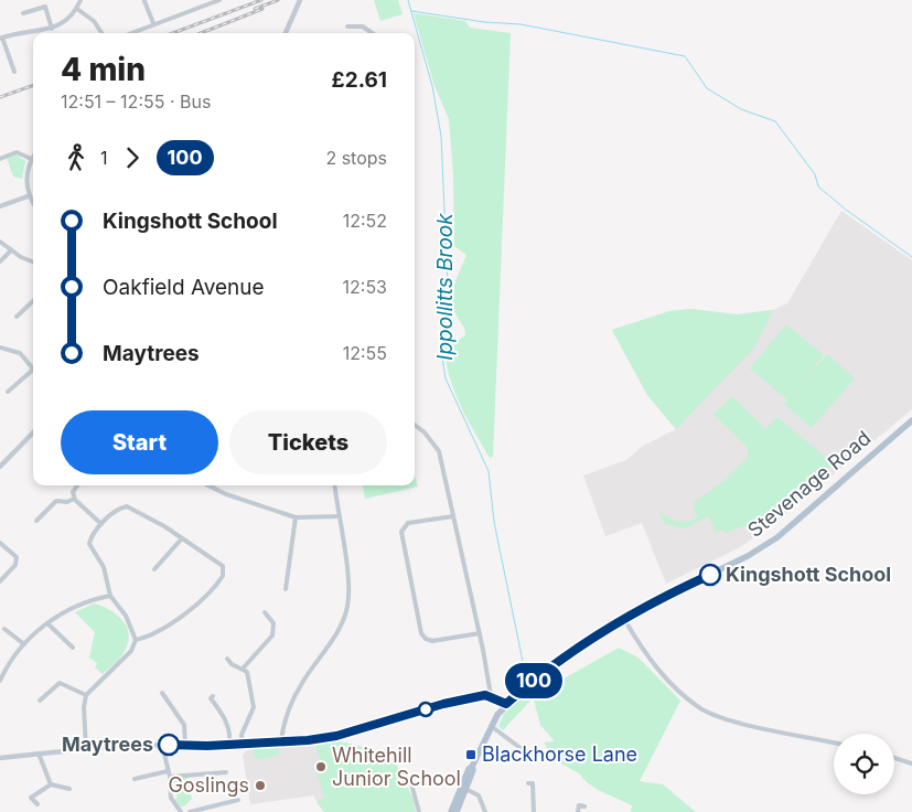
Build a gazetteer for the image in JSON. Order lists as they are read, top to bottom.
{
  "streets": {
    "main road": ["Stevenage Road"]
  },
  "water": ["Ippollitts Brook"],
  "places": {
    "other": [
      "Kingshott School",
      "Maytrees",
      "Whitehill Junior School",
      "Goslings"
    ],
    "transit": ["Blackhorse Lane"]
  },
  "lines": ["bus line 100"],
  "page": {
    "on_map": "100",
    "heading": ["4 min", "12:51 – 12:55 · Bus", "£2.61"],
    "legs": ["1", "100", "2 stops"],
    "list": [
      {
        "name": "Kingshott School",
        "value": "12:52"
      },
      {
        "name": "Oakfield Avenue",
        "value": "12:53"
      },
      {
        "name": "Maytrees",
        "value": "12:55"
      }
    ],
    "buttons": ["Start", "Tickets"]
  }
}
